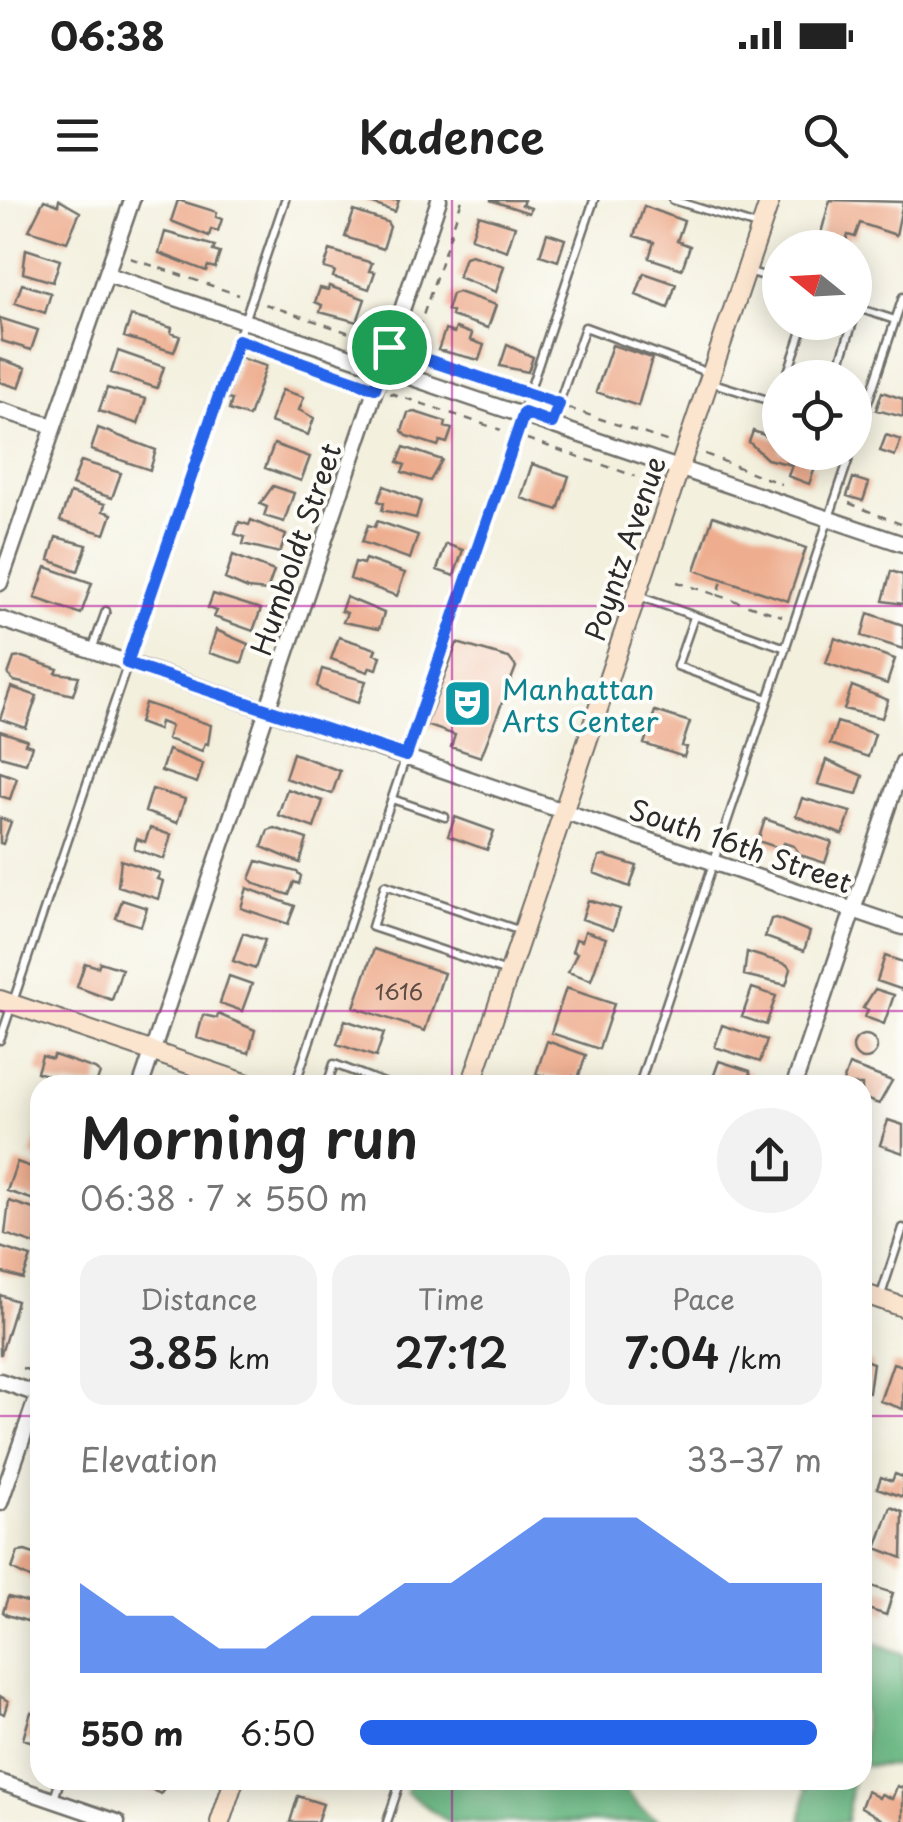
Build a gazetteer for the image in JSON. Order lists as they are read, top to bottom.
{
  "streets": {
    "street": ["Poyntz Avenue", "Humboldt Street", "South 16th Street"]
  },
  "crossings": [
    ["Poyntz Avenue", "South 16th Street"],
    ["Humboldt Street", "South 16th Street"]
  ],
  "places": {
    "theatre": ["Manhattan Arts Center"]
  },
  "house_numbers": ["1616"],
  "north": "left",
  "page": {
    "status": "06:38",
    "header": "Kadence",
    "heading": ["Morning run", "06:38 · 7 × 550 m"],
    "stats": [
      ["Distance", "3.85 km"],
      ["Time", "27:12"],
      ["Pace", "7:04 /km"]
    ],
    "chart": ["Elevation", "33–37 m"],
    "list": [
      {
        "name": "550 m",
        "note": "6:50"
      }
    ]
  }
}
